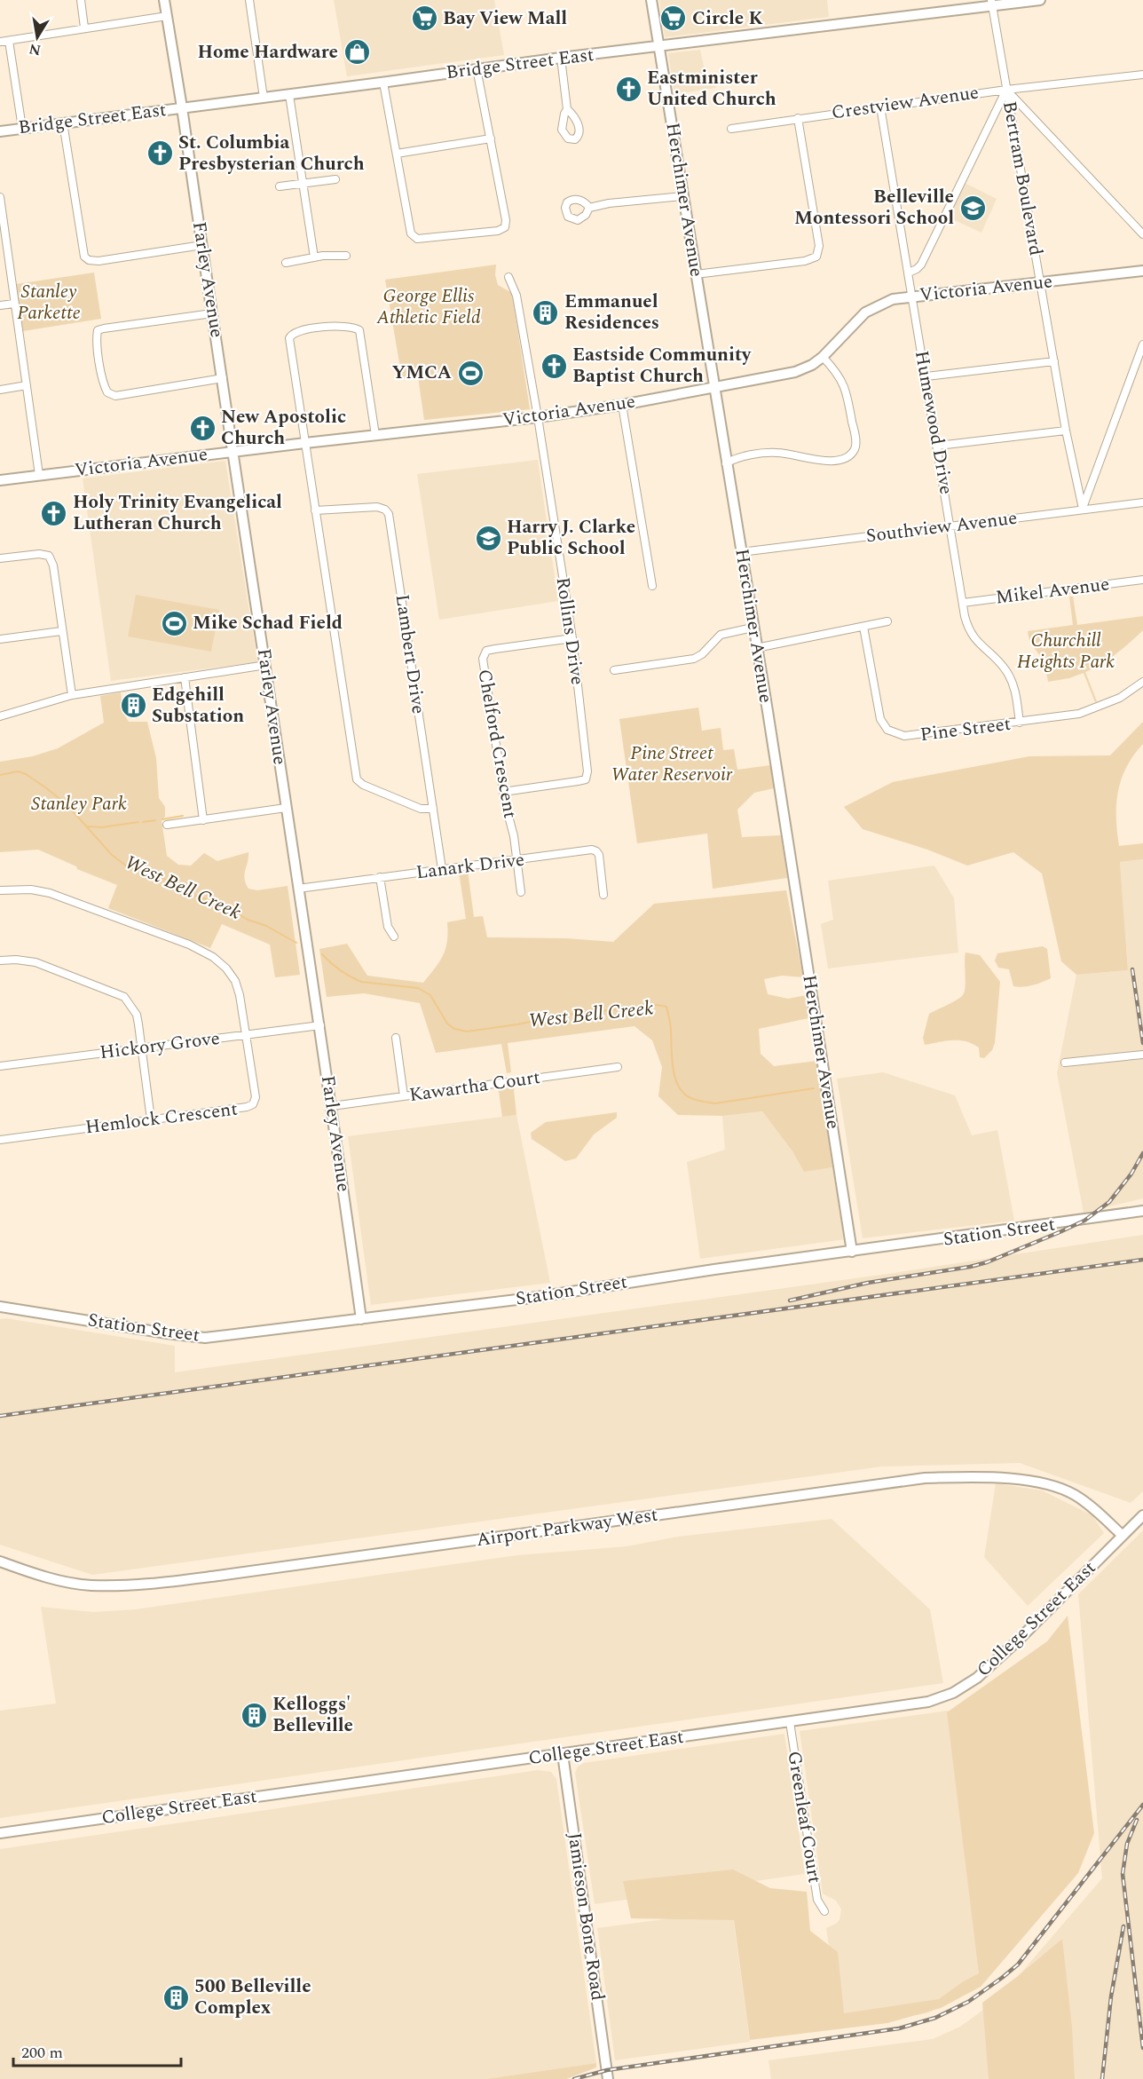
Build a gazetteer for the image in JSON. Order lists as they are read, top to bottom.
{
  "streets": {
    "street": [
      "Bridge Street East",
      "Crestview Avenue",
      "Bertram Boulevard",
      "Herchimer Avenue",
      "Farley Avenue",
      "Victoria Avenue",
      "Humewood Drive",
      "Southview Avenue",
      "Mikel Avenue",
      "Rollins Drive",
      "Lambert Drive",
      "Pine Street",
      "Chelford Crescent",
      "Lanark Drive",
      "Hickory Grove",
      "Kawartha Court",
      "Hemlock Crescent",
      "Station Street",
      "Airport Parkway West",
      "College Street East",
      "Greenleaf Court",
      "Jamieson Bone Road"
    ]
  },
  "crossings": [
    ["Bridge Street East", "Bertram Boulevard"],
    ["Bridge Street East", "Herchimer Avenue"],
    ["Bridge Street East", "Farley Avenue"],
    ["Crestview Avenue", "Bertram Boulevard"],
    ["Crestview Avenue", "Humewood Drive"],
    ["Bertram Boulevard", "Victoria Avenue"],
    ["Bertram Boulevard", "Southview Avenue"],
    ["Herchimer Avenue", "Victoria Avenue"],
    ["Herchimer Avenue", "Southview Avenue"],
    ["Herchimer Avenue", "Station Street"],
    ["Farley Avenue", "Victoria Avenue"],
    ["Farley Avenue", "Lanark Drive"],
    ["Farley Avenue", "Hickory Grove"],
    ["Farley Avenue", "Kawartha Court"],
    ["Farley Avenue", "Station Street"],
    ["Victoria Avenue", "Humewood Drive"],
    ["Victoria Avenue", "Rollins Drive"],
    ["Humewood Drive", "Southview Avenue"],
    ["Humewood Drive", "Mikel Avenue"],
    ["Humewood Drive", "Pine Street"],
    ["Rollins Drive", "Chelford Crescent"],
    ["Lambert Drive", "Lanark Drive"],
    ["Chelford Crescent", "Lanark Drive"],
    ["Hickory Grove", "Hemlock Crescent"],
    ["Airport Parkway West", "College Street East"],
    ["College Street East", "Greenleaf Court"],
    ["College Street East", "Jamieson Bone Road"]
  ],
  "water": ["West Bell Creek"],
  "parks": [
    "Stanley Parkette",
    "George Ellis Athletic Field",
    "Churchill Heights Park",
    "Pine Street Water Reservoir",
    "Stanley Park"
  ],
  "places": {
    "supermarket": ["Bay View Mall", "Circle K"],
    "shop": ["Home Hardware"],
    "church": [
      "Eastminister United Church",
      "St. Columbia Presbysterian Church",
      "Eastside Community Baptist Church",
      "New Apostolic Church",
      "Holy Trinity Evangelical Lutheran Church"
    ],
    "school or university": ["Belleville Montessori School", "Harry J. Clarke Public School"],
    "building": [
      "Emmanuel Residences",
      "Edgehill Substation",
      "Kelloggs' Belleville",
      "500 Belleville Complex"
    ],
    "sports": ["YMCA", "Mike Schad Field"]
  },
  "scale_bar": "200 m",
  "north": "bottom"
}
